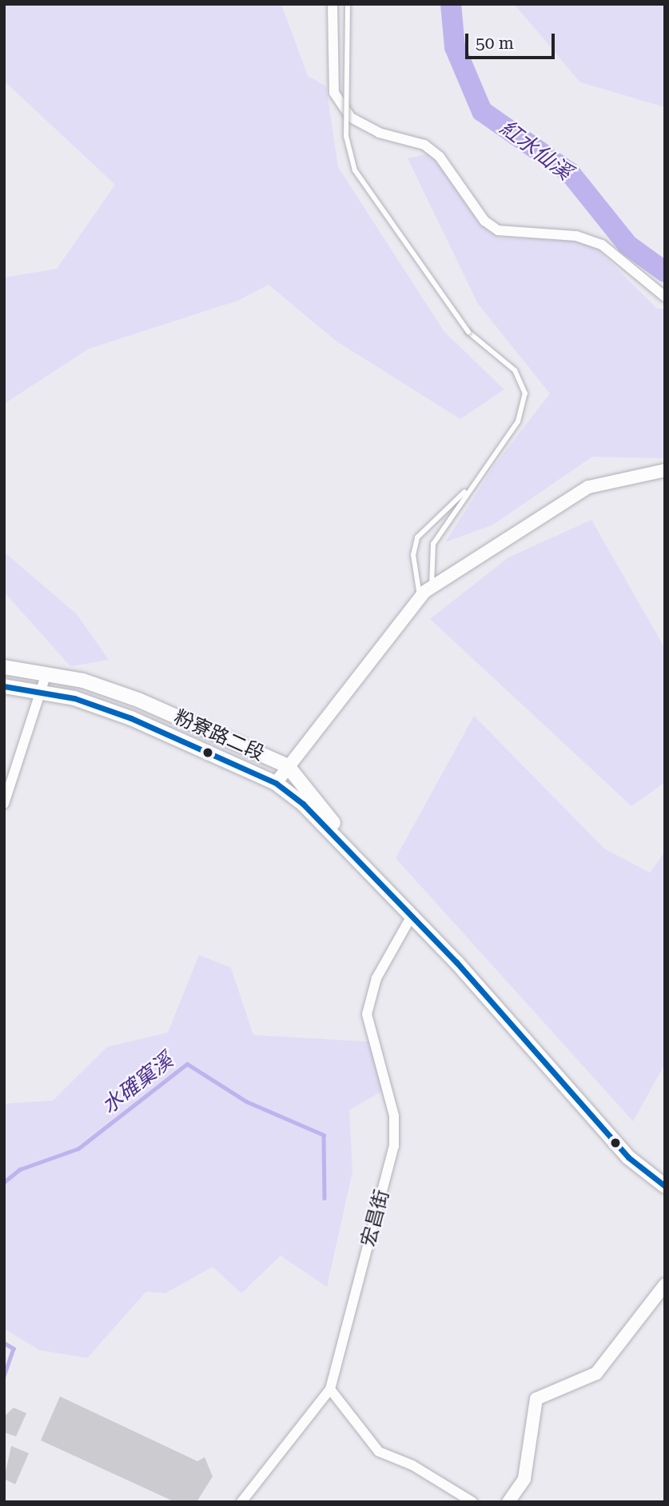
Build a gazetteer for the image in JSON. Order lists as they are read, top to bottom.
{
  "streets": {
    "main road": ["粉寮路二段"],
    "street": ["宏昌街"]
  },
  "crossings": [
    ["粉寮路二段", "宏昌街"]
  ],
  "water": ["紅水仙溪", "水確窠溪"],
  "scale_bar": "50 m"
}
